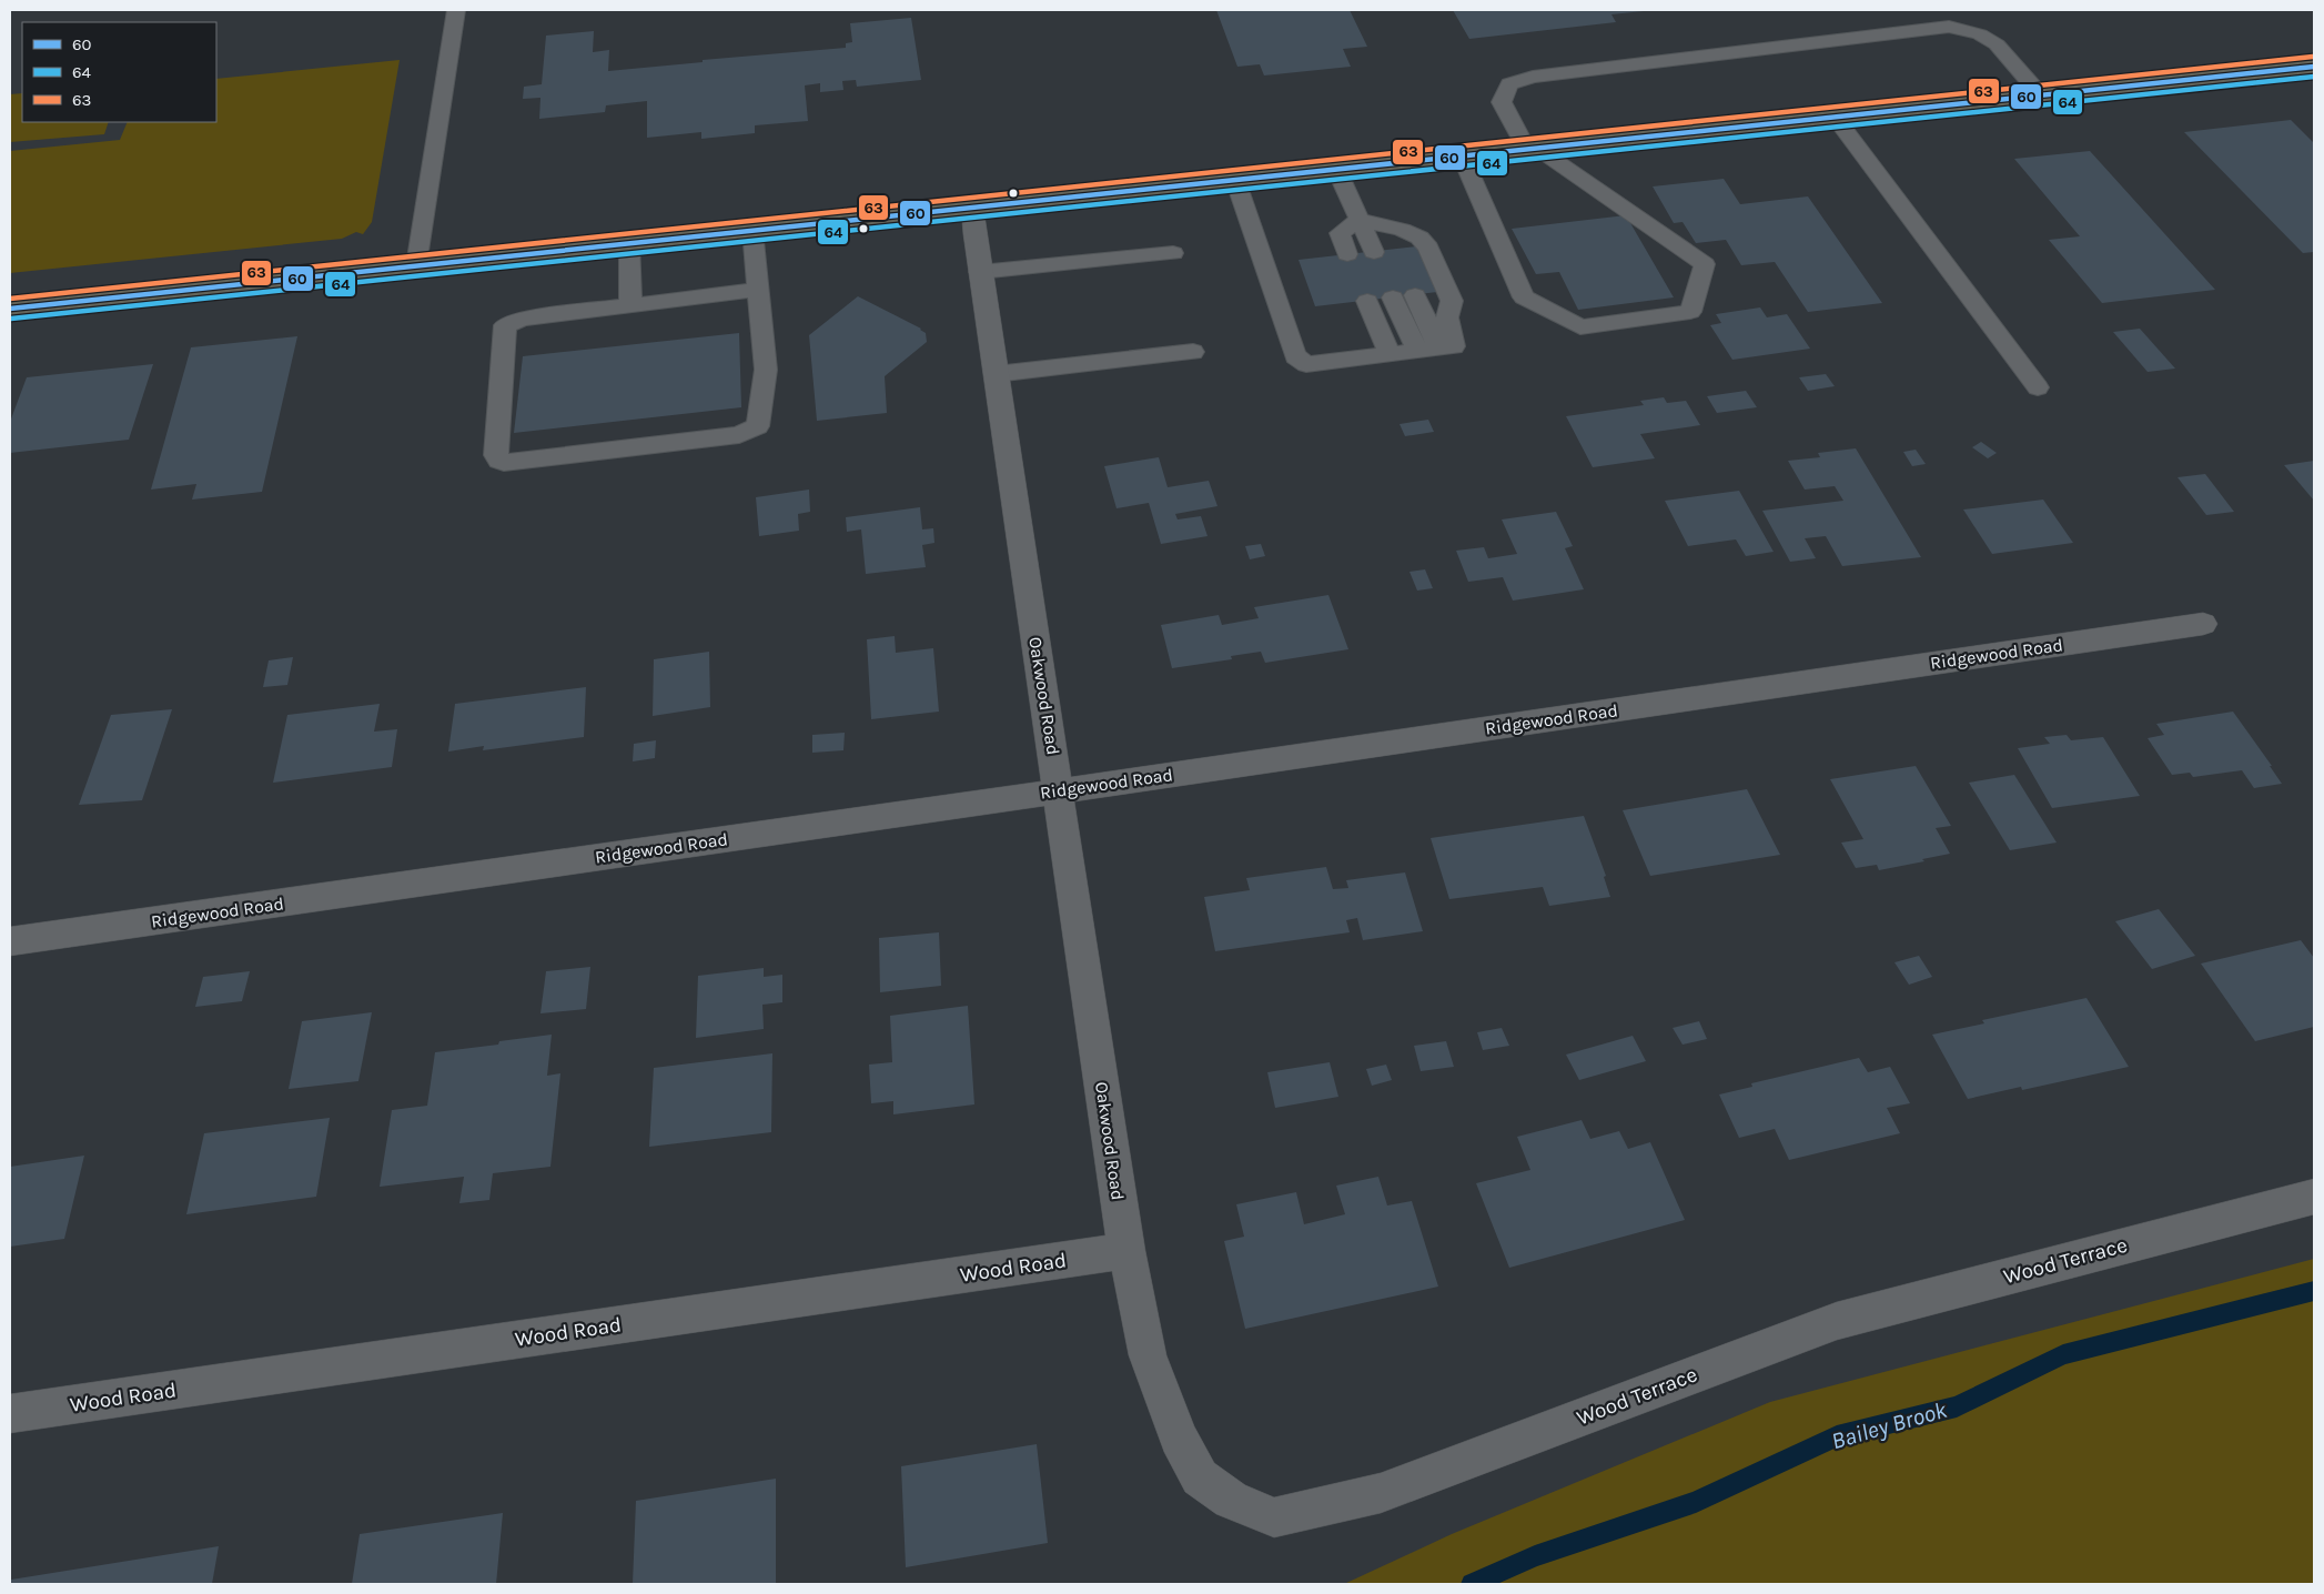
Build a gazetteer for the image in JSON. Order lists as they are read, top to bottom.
{
  "streets": {
    "street": [
      "Ridgewood Road",
      "Oakwood Road",
      "Wood Terrace",
      "Wood Road"
    ]
  },
  "crossings": [
    ["Ridgewood Road", "Oakwood Road"],
    ["Oakwood Road", "Wood Terrace"],
    ["Oakwood Road", "Wood Road"],
    ["Wood Terrace", "Wood Road"]
  ],
  "water": ["Bailey Brook"],
  "lines": ["transit line 63", "transit line 60", "transit line 64"],
  "legend": ["60", "64", "63"]
}
